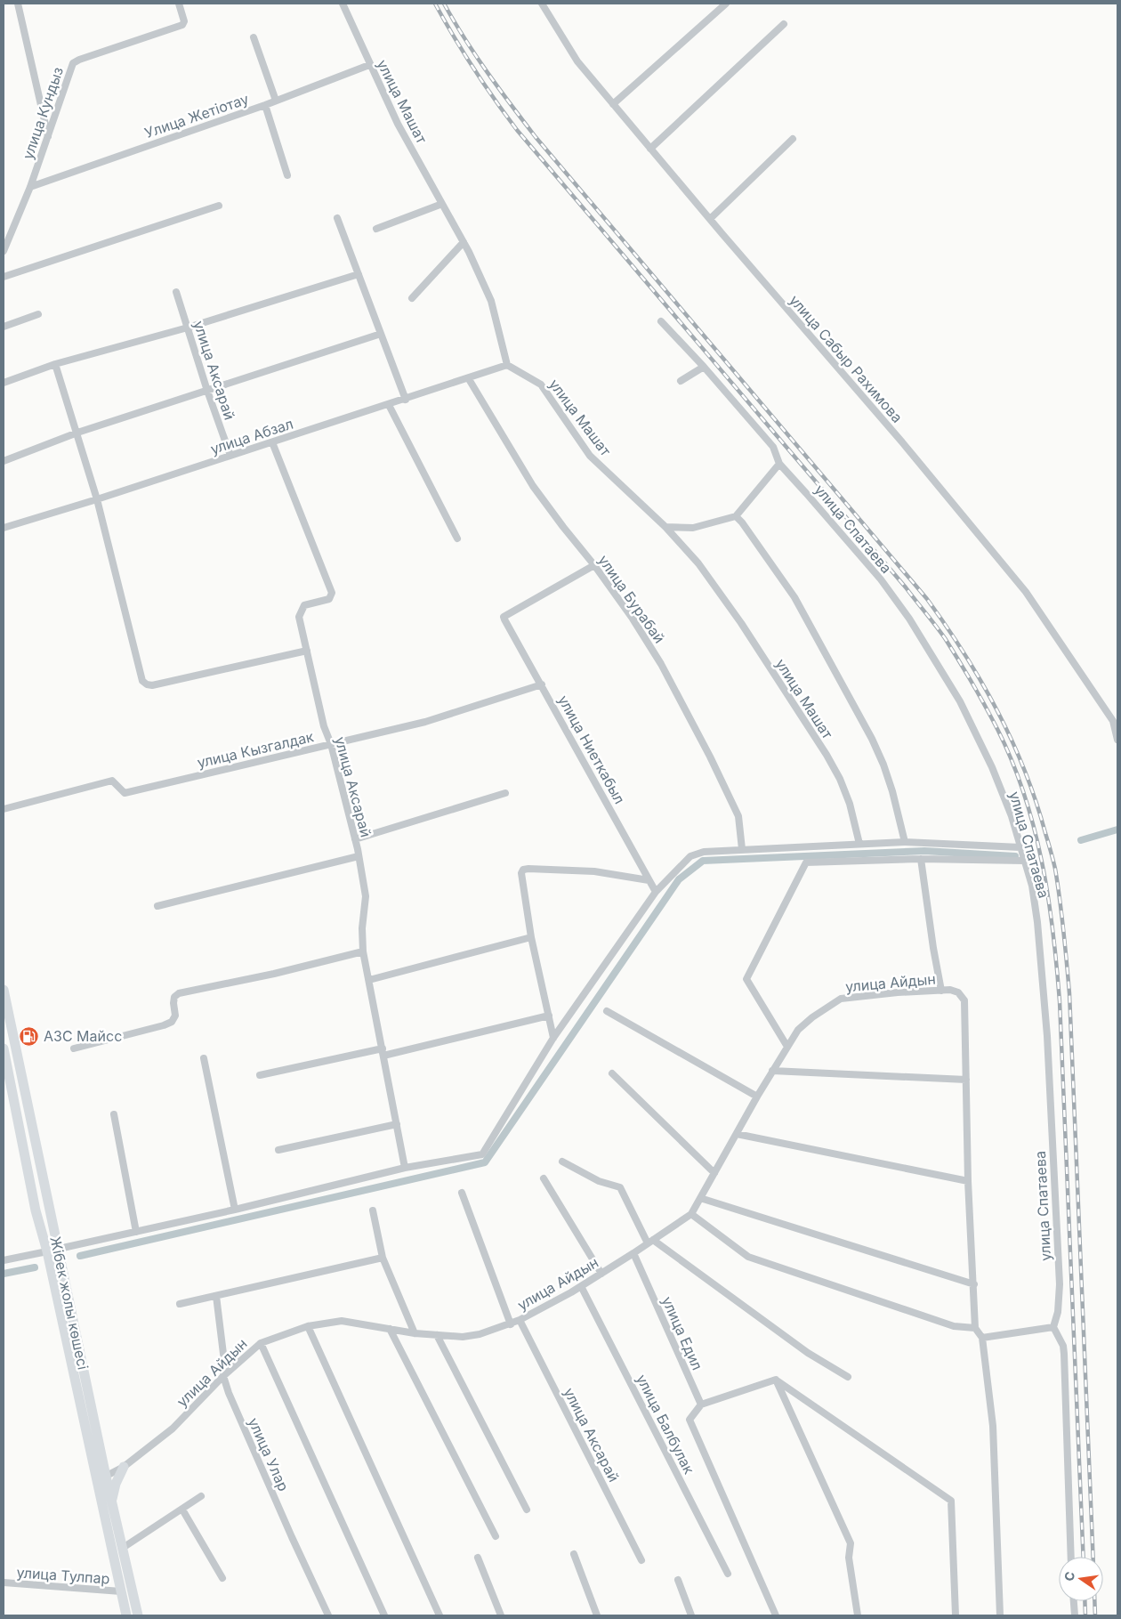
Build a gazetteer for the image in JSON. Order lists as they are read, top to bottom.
{
  "streets": {
    "main road": ["Жібек жолы көшесі"],
    "street": [
      "улица Машат",
      "улица Кундыз",
      "Улица Жетіотау",
      "улица Сабыр Рахимова",
      "улица Аксарай",
      "улица Абзал",
      "улица Спатаева",
      "улица Бурабай",
      "улица Кызгалдак",
      "улица Ниеткабыл",
      "улица Айдын",
      "улица Едил",
      "улица Балбулак",
      "улица Улар",
      "улица Тулпар"
    ]
  },
  "crossings": [
    ["улица Машат", "Улица Жетіотау"],
    ["улица Машат", "улица Абзал"],
    ["улица Кундыз", "Улица Жетіотау"],
    ["улица Аксарай", "улица Абзал"],
    ["улица Аксарай", "улица Кызгалдак"],
    ["улица Аксарай", "улица Айдын"],
    ["улица Абзал", "улица Бурабай"],
    ["улица Бурабай", "улица Ниеткабыл"],
    ["улица Кызгалдак", "улица Ниеткабыл"],
    ["улица Айдын", "Жібек жолы көшесі"],
    ["улица Айдын", "улица Едил"],
    ["улица Айдын", "улица Балбулак"],
    ["улица Айдын", "улица Улар"],
    ["Жібек жолы көшесі", "улица Тулпар"],
    ["улица Едил", "улица Балбулак"]
  ],
  "places": {
    "fuel station": ["АЗС Майсс"]
  },
  "north": "left"
}
